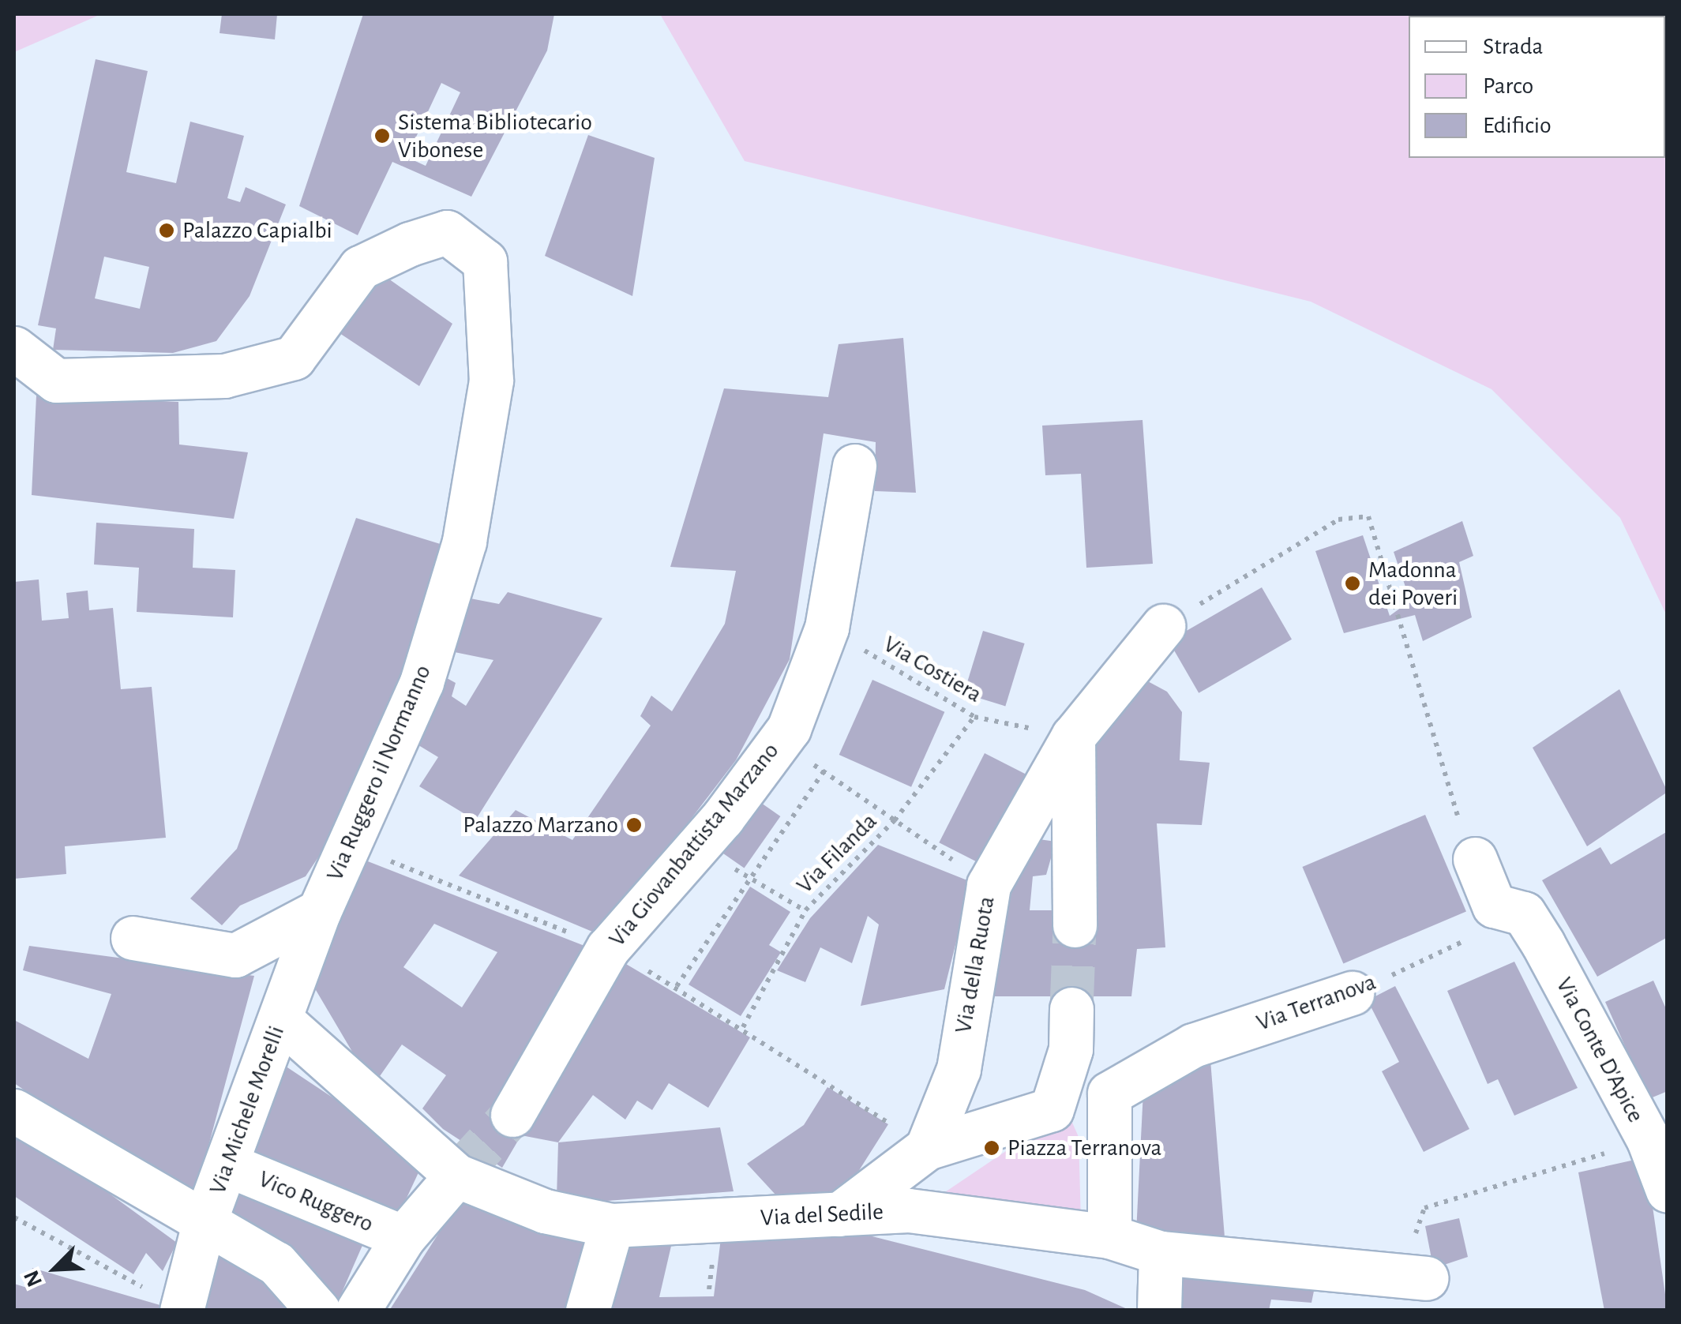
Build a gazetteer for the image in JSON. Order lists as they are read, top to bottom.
{
  "streets": {
    "street": [
      "Via Ruggero il Normanno",
      "Via Giovanbattista Marzano",
      "Via della Ruota",
      "Via Terranova",
      "Via Conte D'Apice",
      "Via Michele Morelli",
      "Vico Ruggero",
      "Via del Sedile"
    ],
    "path": ["Via Costiera", "Via Filanda"]
  },
  "crossings": [
    ["Via Costiera", "Via Giovanbattista Marzano"],
    ["Via Costiera", "Via Filanda"],
    ["Via Costiera", "Via della Ruota"],
    ["Via Ruggero il Normanno", "Via Michele Morelli"],
    ["Via Terranova", "Via Conte D'Apice"],
    ["Via Terranova", "Via del Sedile"],
    ["Via Michele Morelli", "Vico Ruggero"],
    ["Via Michele Morelli", "Via del Sedile"]
  ],
  "places": [
    "Sistema Bibliotecario Vibonese",
    "Palazzo Capialbi",
    "Madonna dei Poveri",
    "Palazzo Marzano",
    "Piazza Terranova"
  ],
  "legend": ["Strada", "Parco", "Edificio"],
  "north": "bottom left"
}
